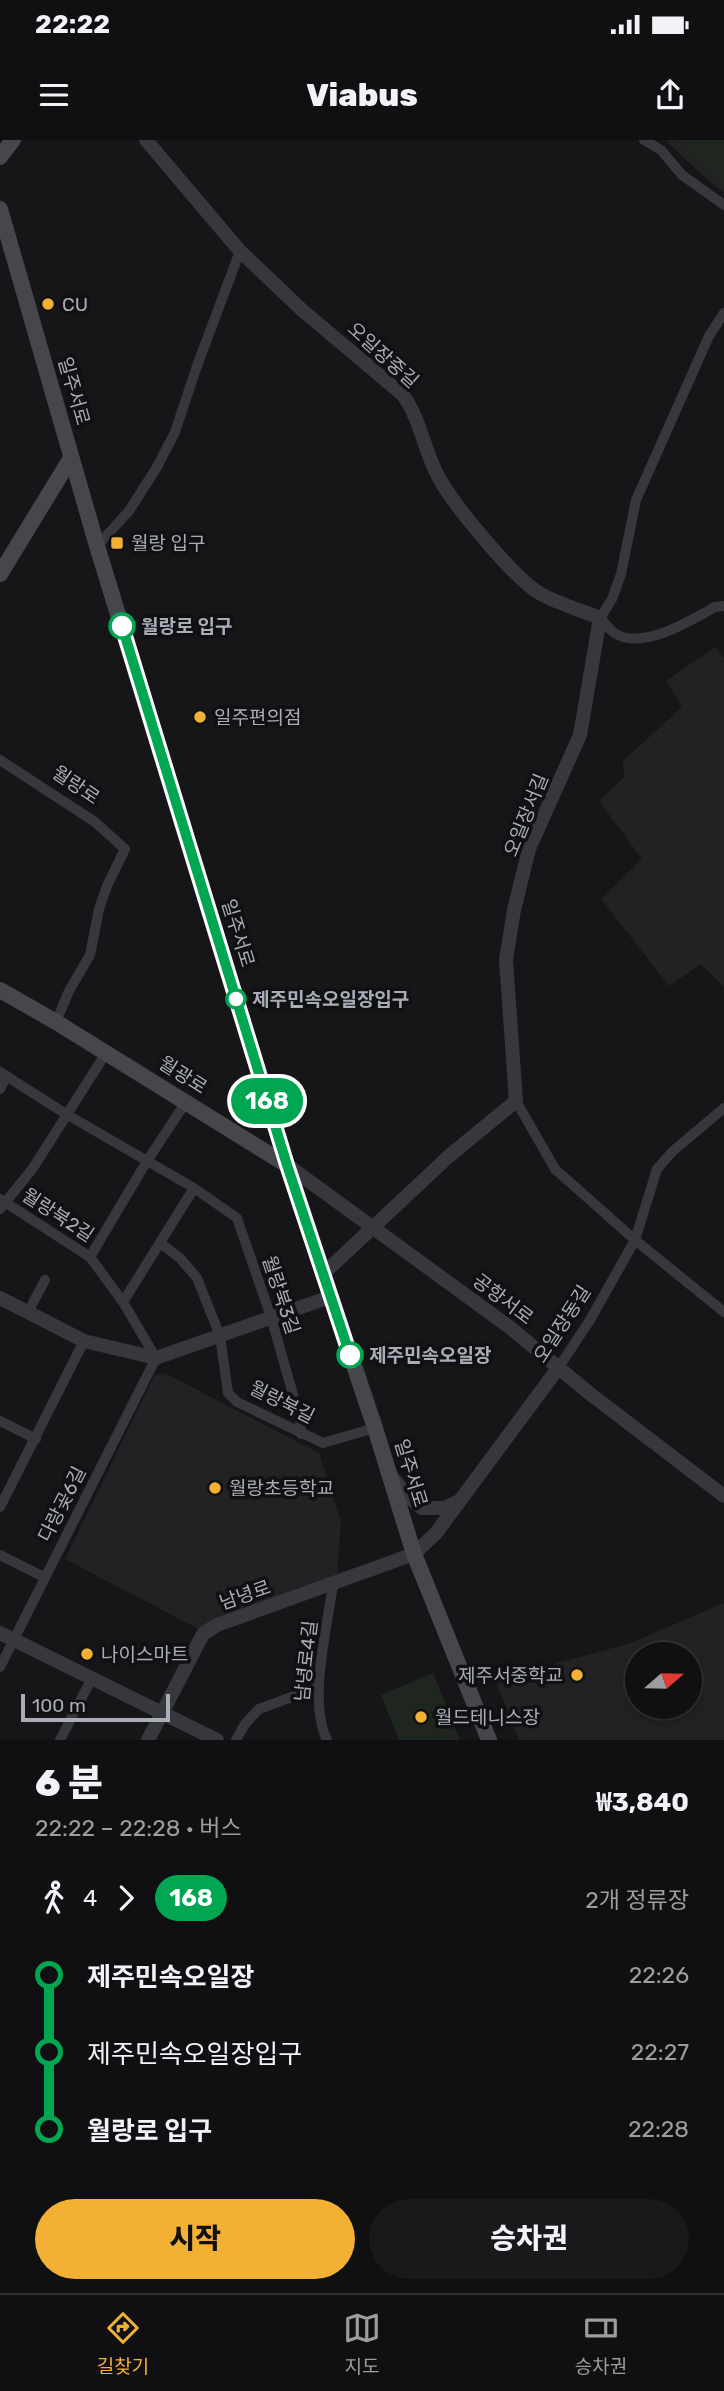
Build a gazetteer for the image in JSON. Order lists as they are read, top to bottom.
{
  "streets": {
    "main road": ["일주서로", "월광로"],
    "street": [
      "오일장중길",
      "월랑로",
      "오일장서길",
      "월랑북2길",
      "월랑북3길",
      "공항서로",
      "오일장동길",
      "월랑북길",
      "다랑곶6길",
      "남녕로",
      "남녕로4길"
    ]
  },
  "crossings": [
    ["오일장중길", "오일장서길"],
    ["일주서로", "월광로"],
    ["일주서로", "공항서로"],
    ["일주서로", "오일장동길"],
    ["일주서로", "월랑북길"],
    ["일주서로", "남녕로"],
    ["월랑로", "월광로"],
    ["월광로", "월랑북2길"],
    ["월광로", "공항서로"],
    ["월랑북3길", "월랑북길"],
    ["공항서로", "오일장동길"],
    ["오일장동길", "남녕로"],
    ["남녕로", "남녕로4길"]
  ],
  "places": {
    "other": [
      "CU",
      "월랑로 입구",
      "일주편의점",
      "제주민속오일장입구",
      "제주민속오일장",
      "월랑초등학교",
      "나이스마트",
      "제주서중학교",
      "월드테니스장"
    ],
    "transit": ["월랑 입구"]
  },
  "lines": ["bus line 168"],
  "scale_bar": "100 m",
  "north": "right",
  "page": {
    "status": "22:22",
    "header": "Viabus",
    "on_map": "168",
    "scale": "100 m",
    "heading": ["6 분", "22:22 – 22:28 · 버스", "₩3,840"],
    "legs": ["4", "168", "2개 정류장"],
    "list": [
      {
        "name": "제주민속오일장",
        "value": "22:26"
      },
      {
        "name": "제주민속오일장입구",
        "value": "22:27"
      },
      {
        "name": "월랑로 입구",
        "value": "22:28"
      }
    ],
    "buttons": ["시작", "승차권"],
    "tabs": ["길찾기", "지도", "승차권"]
  }
}
